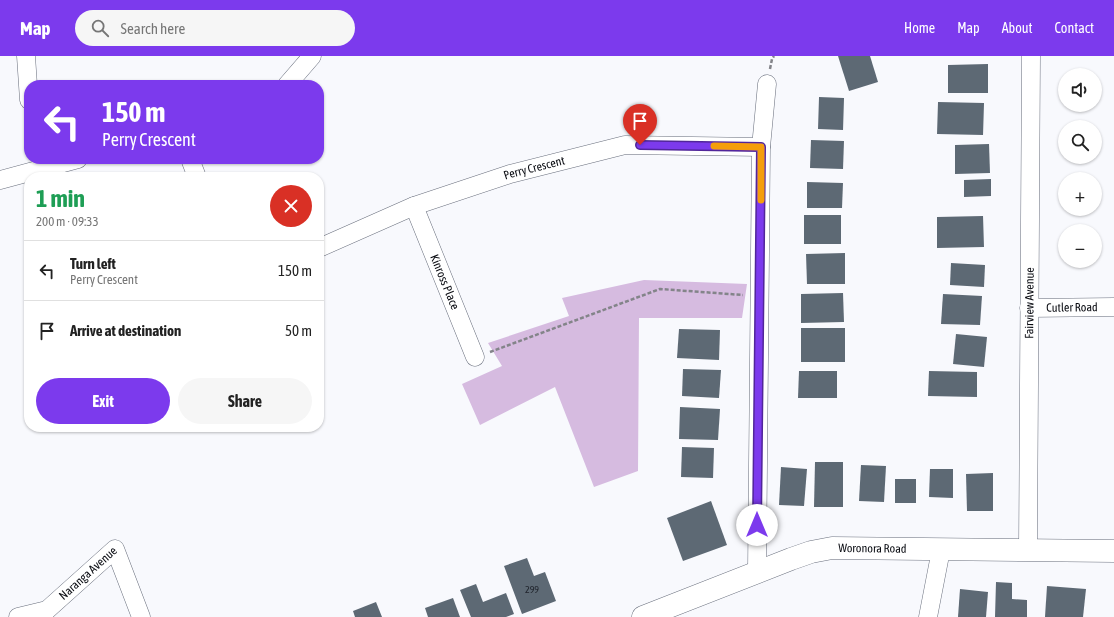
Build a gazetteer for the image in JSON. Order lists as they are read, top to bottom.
{
  "streets": {
    "street": [
      "Perry Crescent",
      "Kinross Place",
      "Fairview Avenue",
      "Cutler Road",
      "Woronora Road",
      "Naranga Avenue"
    ]
  },
  "crossings": [
    ["Perry Crescent", "Kinross Place"],
    ["Fairview Avenue", "Cutler Road"],
    ["Fairview Avenue", "Woronora Road"]
  ],
  "house_numbers": ["299"],
  "page": {
    "header": "Map",
    "search": "Search here",
    "nav": [
      "Home",
      "Map",
      "About",
      "Contact"
    ],
    "map_buttons": ["+", "−"],
    "turn": ["150 m", "Perry Crescent"],
    "heading": ["1 min", "200 m · 09:33"],
    "list": [
      {
        "name": "Turn left",
        "note": "Perry Crescent",
        "value": "150 m"
      },
      {
        "name": "Arrive at destination",
        "value": "50 m"
      }
    ],
    "buttons": ["Exit", "Share"]
  }
}
